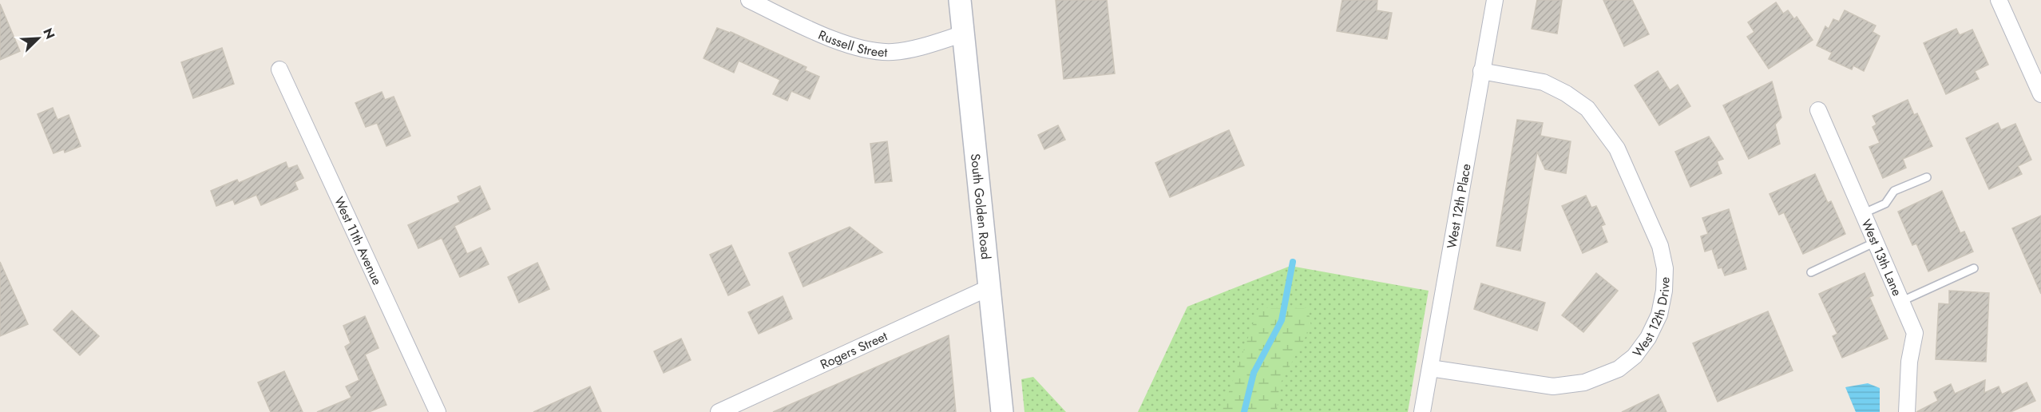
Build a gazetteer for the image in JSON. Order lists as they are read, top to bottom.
{
  "streets": {
    "main road": ["South Golden Road"],
    "street": [
      "Russell Street",
      "West 12th Place",
      "West 11th Avenue",
      "West 13th Lane",
      "West 12th Drive",
      "Rogers Street"
    ]
  },
  "crossings": [
    ["Russell Street", "South Golden Road"],
    ["South Golden Road", "Rogers Street"],
    ["West 12th Place", "West 12th Drive"]
  ],
  "north": "top right"
}
